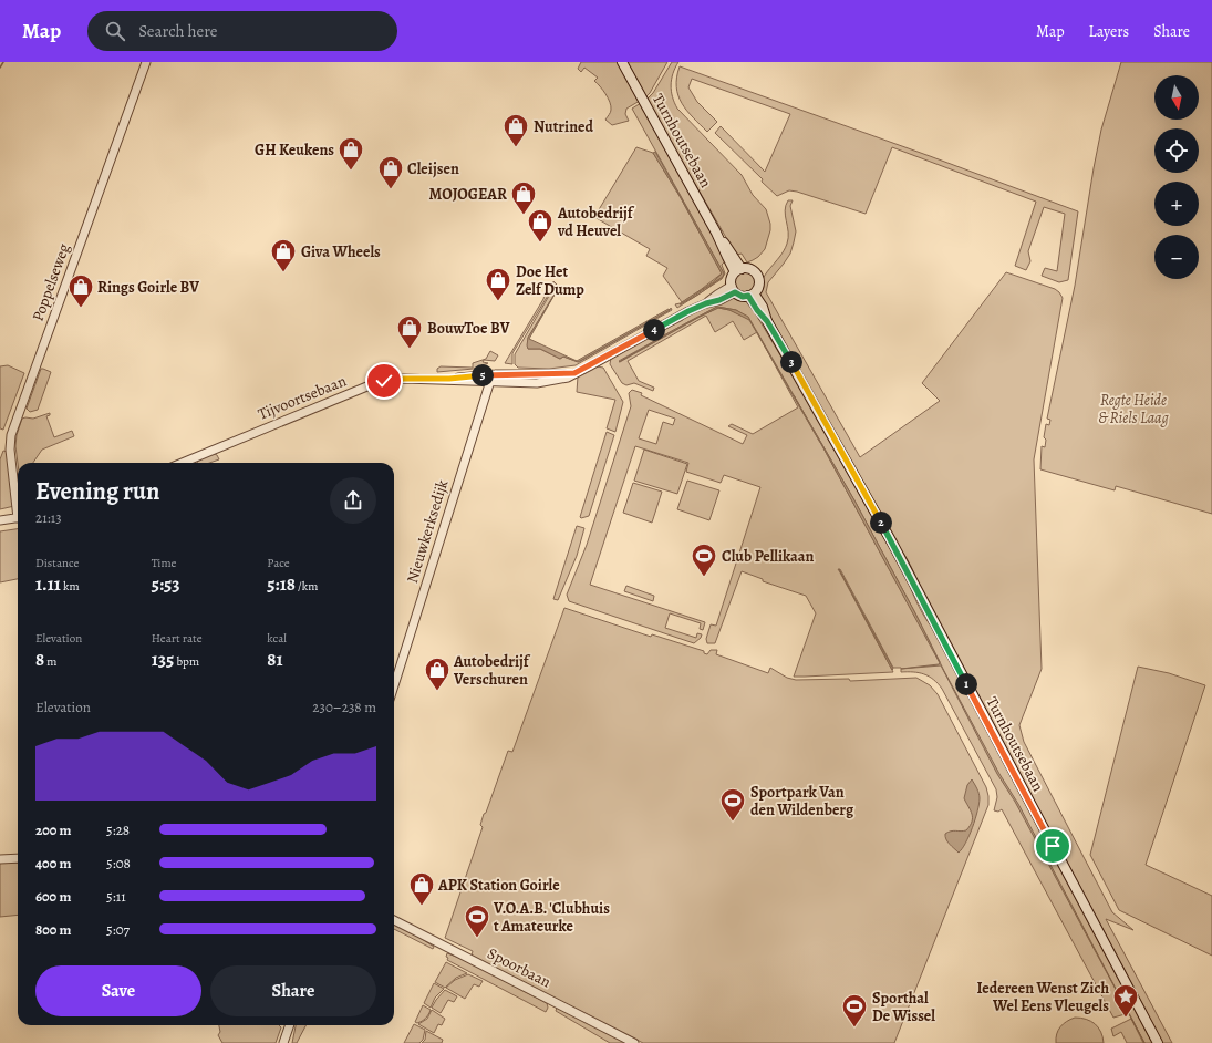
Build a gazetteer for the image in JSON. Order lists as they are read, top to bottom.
{
  "streets": {
    "main road": ["Turnhoutsebaan"],
    "street": [
      "Poppelseweg",
      "Tijvoortsebaan",
      "Nieuwkerksedijk",
      "Spoorbaan"
    ]
  },
  "crossings": [
    ["Turnhoutsebaan", "Tijvoortsebaan"],
    ["Tijvoortsebaan", "Nieuwkerksedijk"]
  ],
  "parks": ["Regte Heide & Riels Laag"],
  "places": {
    "shop": [
      "Nutrined",
      "GH Keukens",
      "Cleijsen",
      "MOJOGEAR",
      "Autobedrijf vd Heuvel",
      "Giva Wheels",
      "Doe Het Zelf Dump",
      "Rings Goirle BV",
      "BouwToe BV",
      "Autobedrijf Verschuren",
      "APK Station Goirle"
    ],
    "sports": [
      "Club Pellikaan",
      "Sportpark Van den Wildenberg",
      "V.O.A.B. 'Clubhuis t Amateurke",
      "Sporthal De Wissel"
    ],
    "place": ["Iedereen Wenst Zich Wel Eens Vleugels"]
  },
  "north": "bottom",
  "page": {
    "header": "Map",
    "search": "Search here",
    "nav": ["Map", "Layers", "Share"],
    "map_buttons": ["+", "−"],
    "pins": [
      "4",
      "3",
      "5",
      "2",
      "1"
    ],
    "heading": ["Evening run", "21:13"],
    "stats": [
      ["Distance", "1.11 km"],
      ["Time", "5:53"],
      ["Pace", "5:18 /km"],
      ["Elevation", "8 m"],
      ["Heart rate", "135 bpm"],
      ["kcal", "81"]
    ],
    "chart": ["Elevation", "230–238 m"],
    "list": [
      {
        "name": "200 m",
        "note": "5:28"
      },
      {
        "name": "400 m",
        "note": "5:08"
      },
      {
        "name": "600 m",
        "note": "5:11"
      },
      {
        "name": "800 m",
        "note": "5:07"
      }
    ],
    "buttons": ["Save", "Share"]
  }
}
